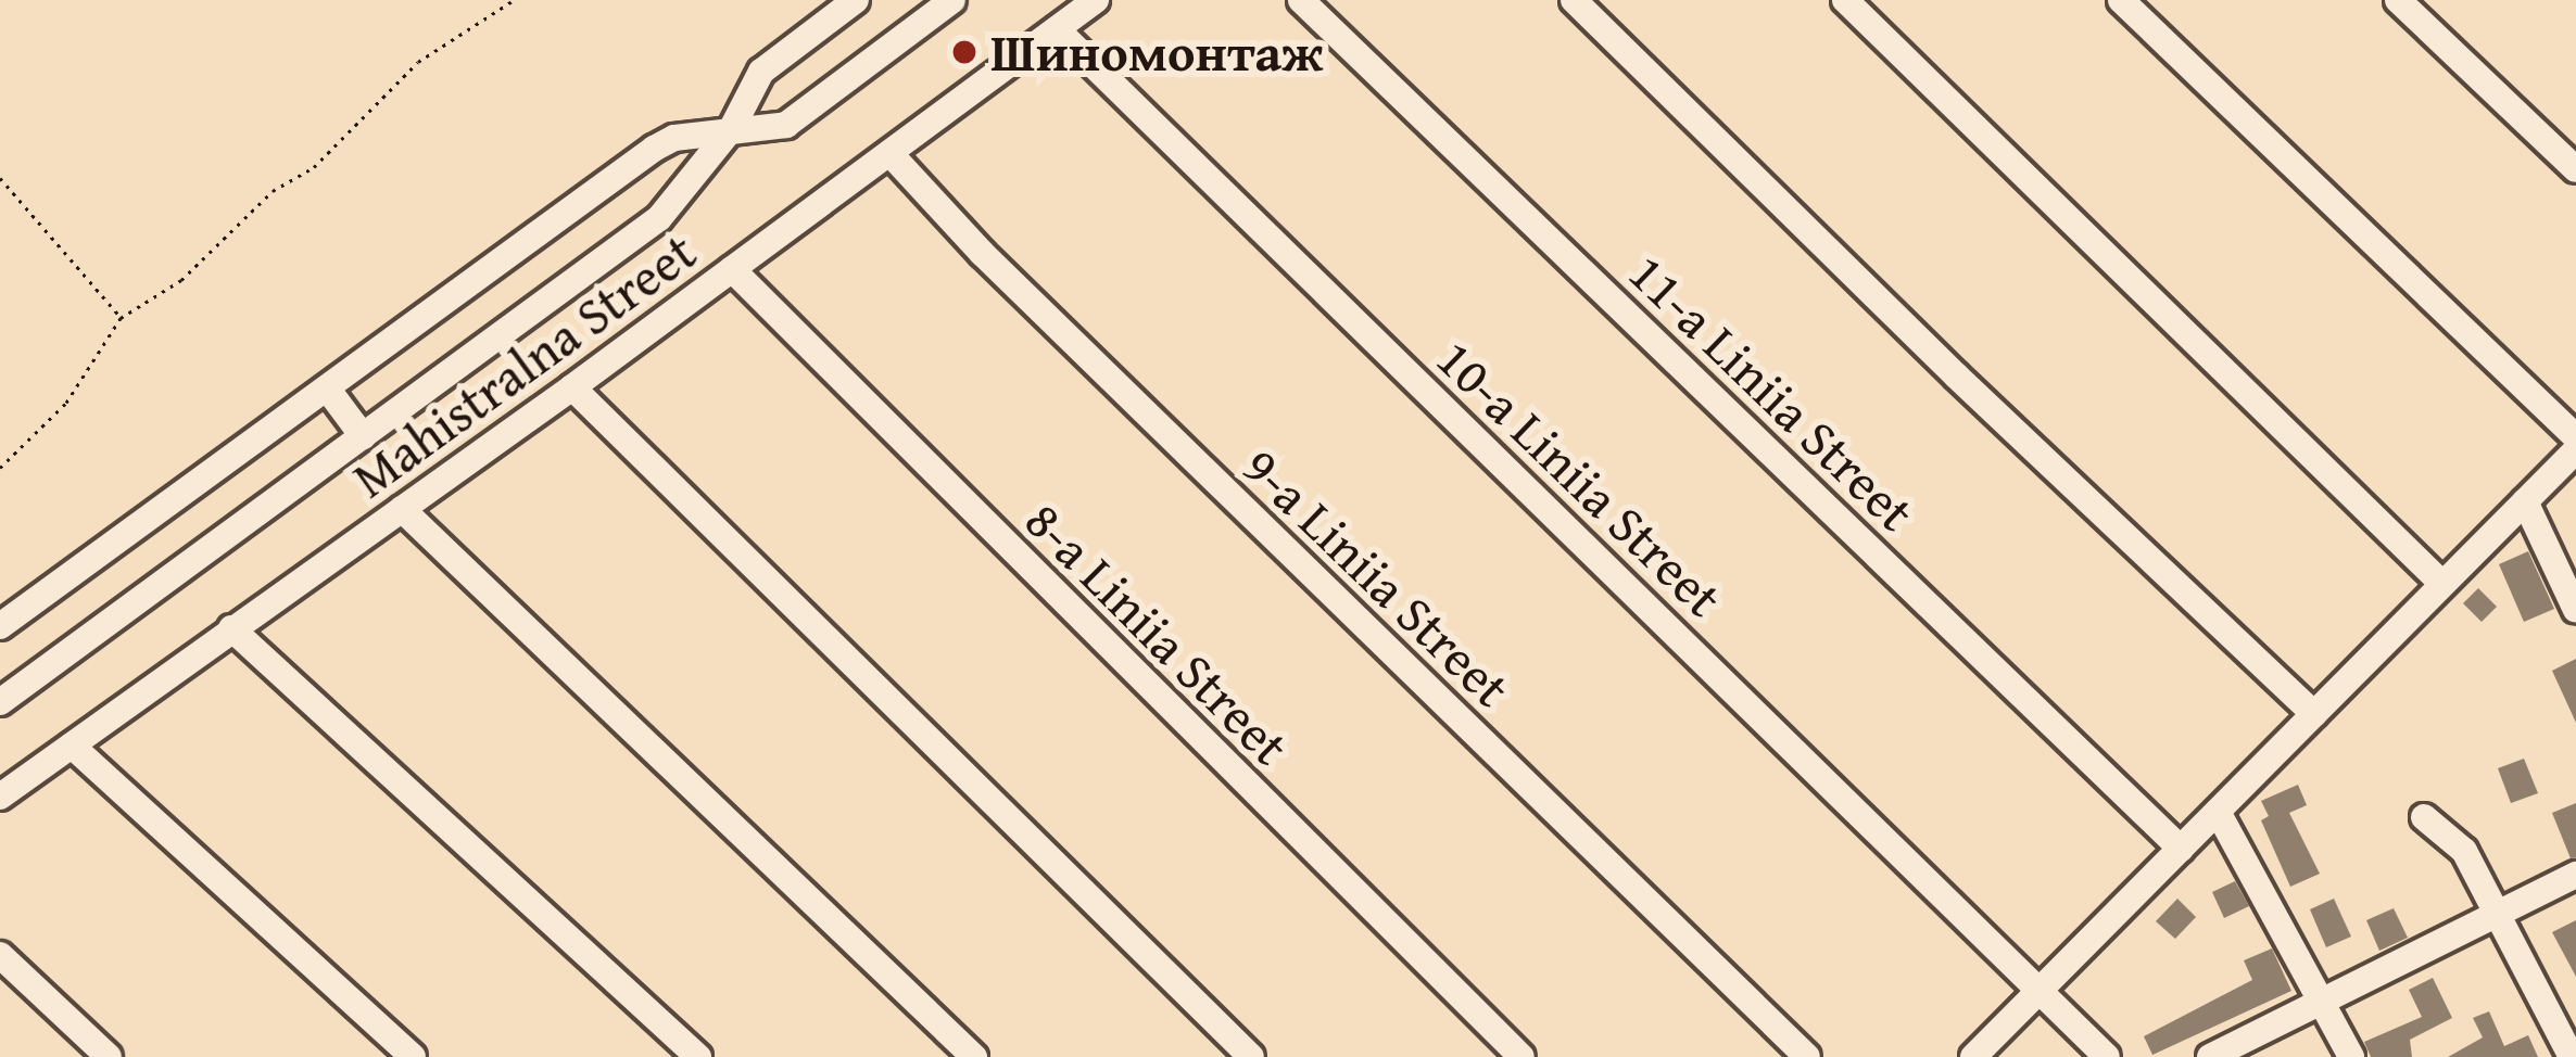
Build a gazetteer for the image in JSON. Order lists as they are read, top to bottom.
{
  "streets": {
    "street": [
      "Mahistralna Street",
      "11-a Liniia Street",
      "10-a Liniia Street",
      "9-a Liniia Street",
      "8-a Liniia Street"
    ]
  },
  "crossings": [
    ["Mahistralna Street", "10-a Liniia Street"],
    ["Mahistralna Street", "9-a Liniia Street"],
    ["Mahistralna Street", "8-a Liniia Street"]
  ],
  "places": ["Шиномонтаж"]
}
